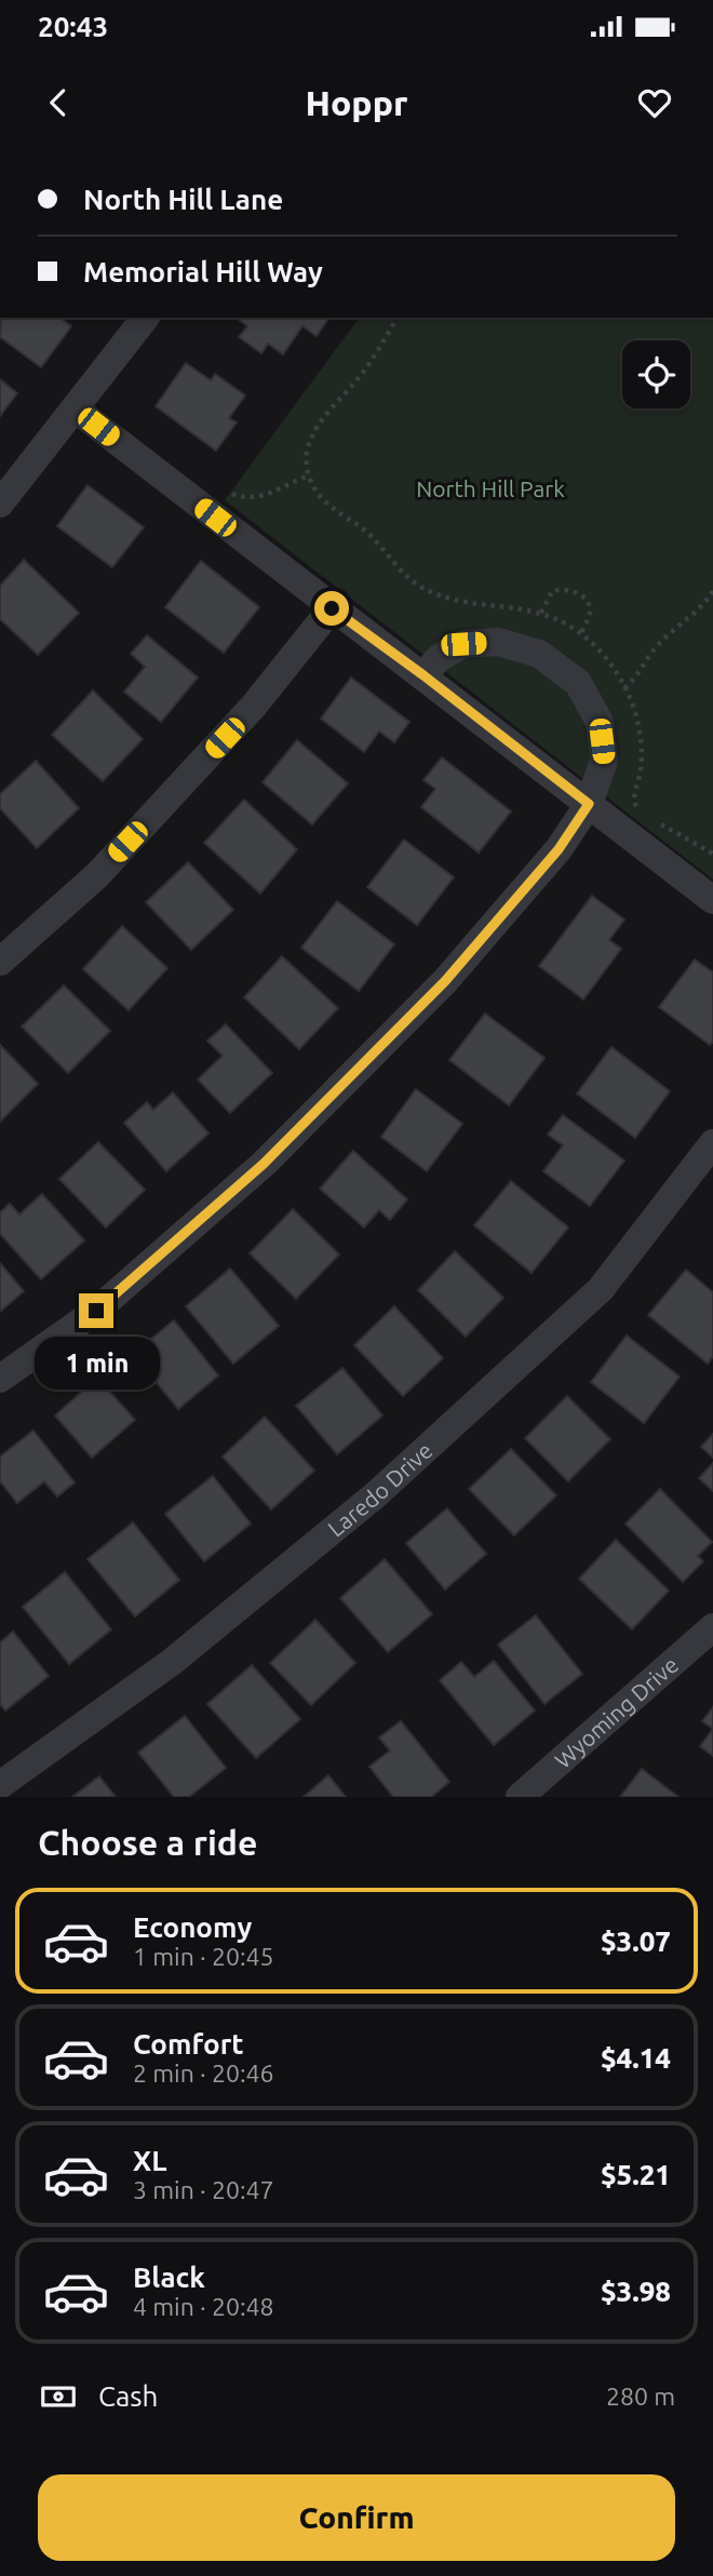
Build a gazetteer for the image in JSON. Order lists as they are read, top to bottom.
{
  "streets": {
    "street": ["Laredo Drive", "Wyoming Drive"]
  },
  "parks": ["North Hill Park"],
  "page": {
    "status": "20:43",
    "header": "Hoppr",
    "banner": ["North Hill Lane", "Memorial Hill Way"],
    "bubble": "1 min",
    "heading": "Choose a ride",
    "list": [
      {
        "name": "Economy",
        "note": "1 min · 20:45",
        "value": "$3.07"
      },
      {
        "name": "Comfort",
        "note": "2 min · 20:46",
        "value": "$4.14"
      },
      {
        "name": "XL",
        "note": "3 min · 20:47",
        "value": "$5.21"
      },
      {
        "name": "Black",
        "note": "4 min · 20:48",
        "value": "$3.98"
      }
    ],
    "pay": ["Cash", "280 m"],
    "buttons": "Confirm"
  }
}
